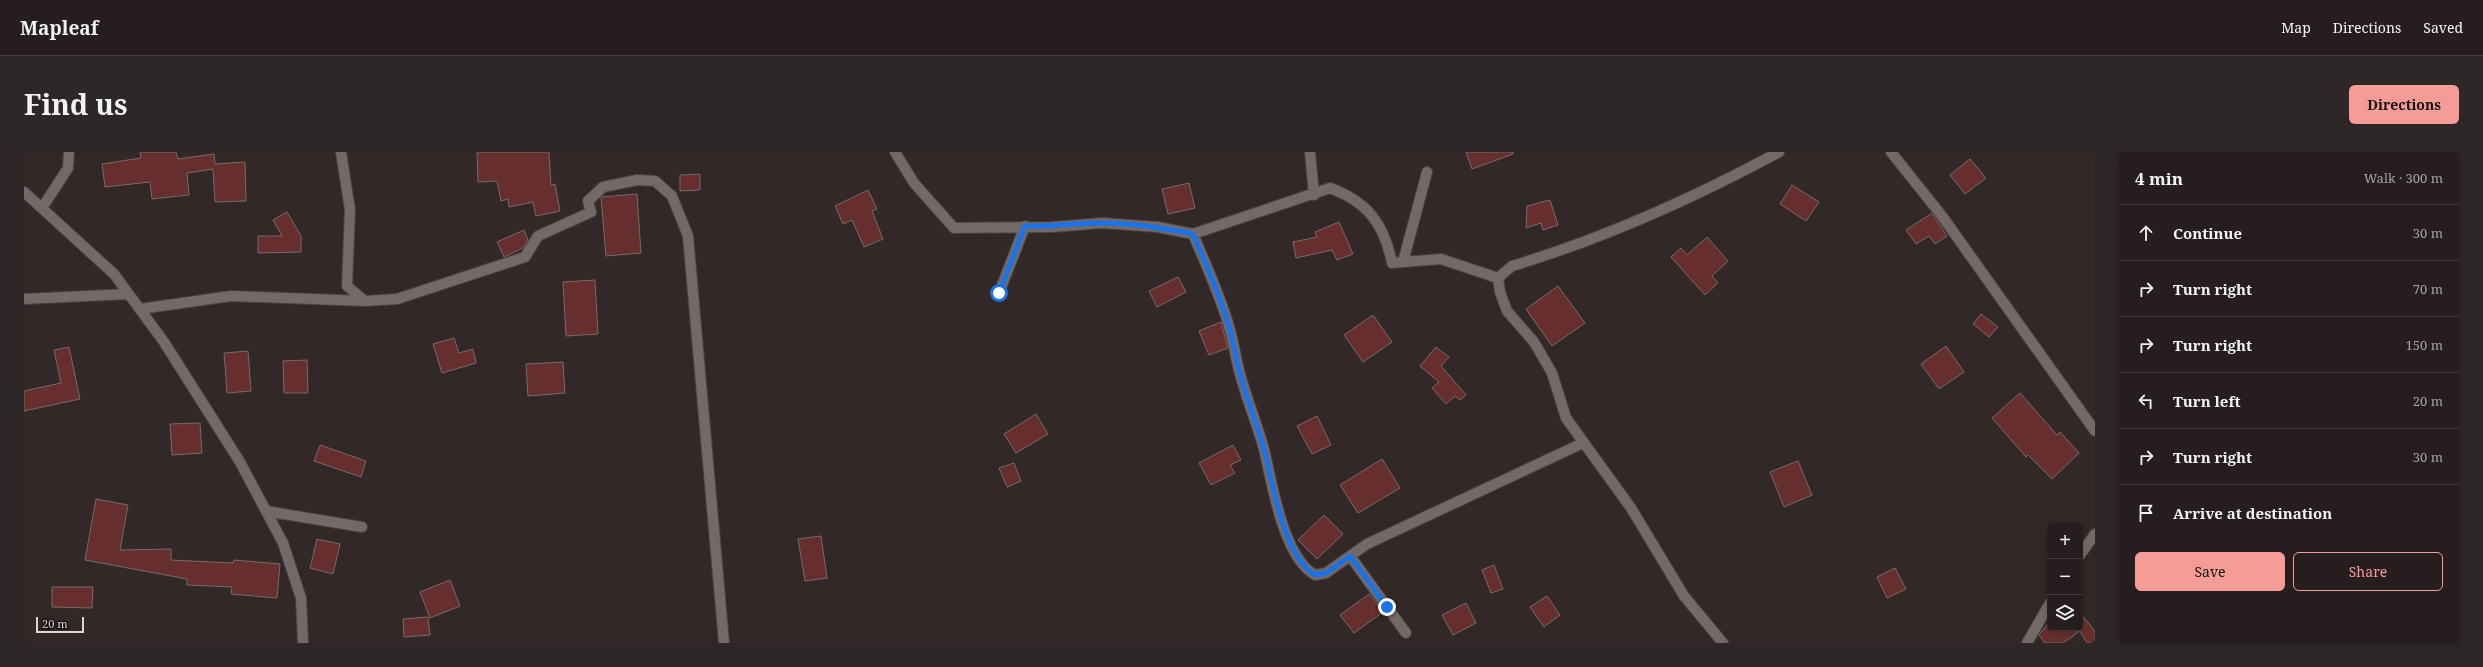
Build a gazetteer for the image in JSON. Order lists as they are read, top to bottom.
{
  "scale_bar": "20 m",
  "page": {
    "header": "Mapleaf",
    "nav": ["Map", "Directions", "Saved"],
    "title": "Find us",
    "buttons": [
      "Directions",
      ["Save", "Share"]
    ],
    "heading": ["4 min", "Walk · 300 m"],
    "list": [
      ["Continue", "30 m"],
      ["Turn right", "70 m"],
      ["Turn right", "150 m"],
      ["Turn left", "20 m"],
      ["Turn right", "30 m"],
      "Arrive at destination"
    ],
    "map_buttons": ["+", "−"],
    "scale": "20 m"
  }
}
